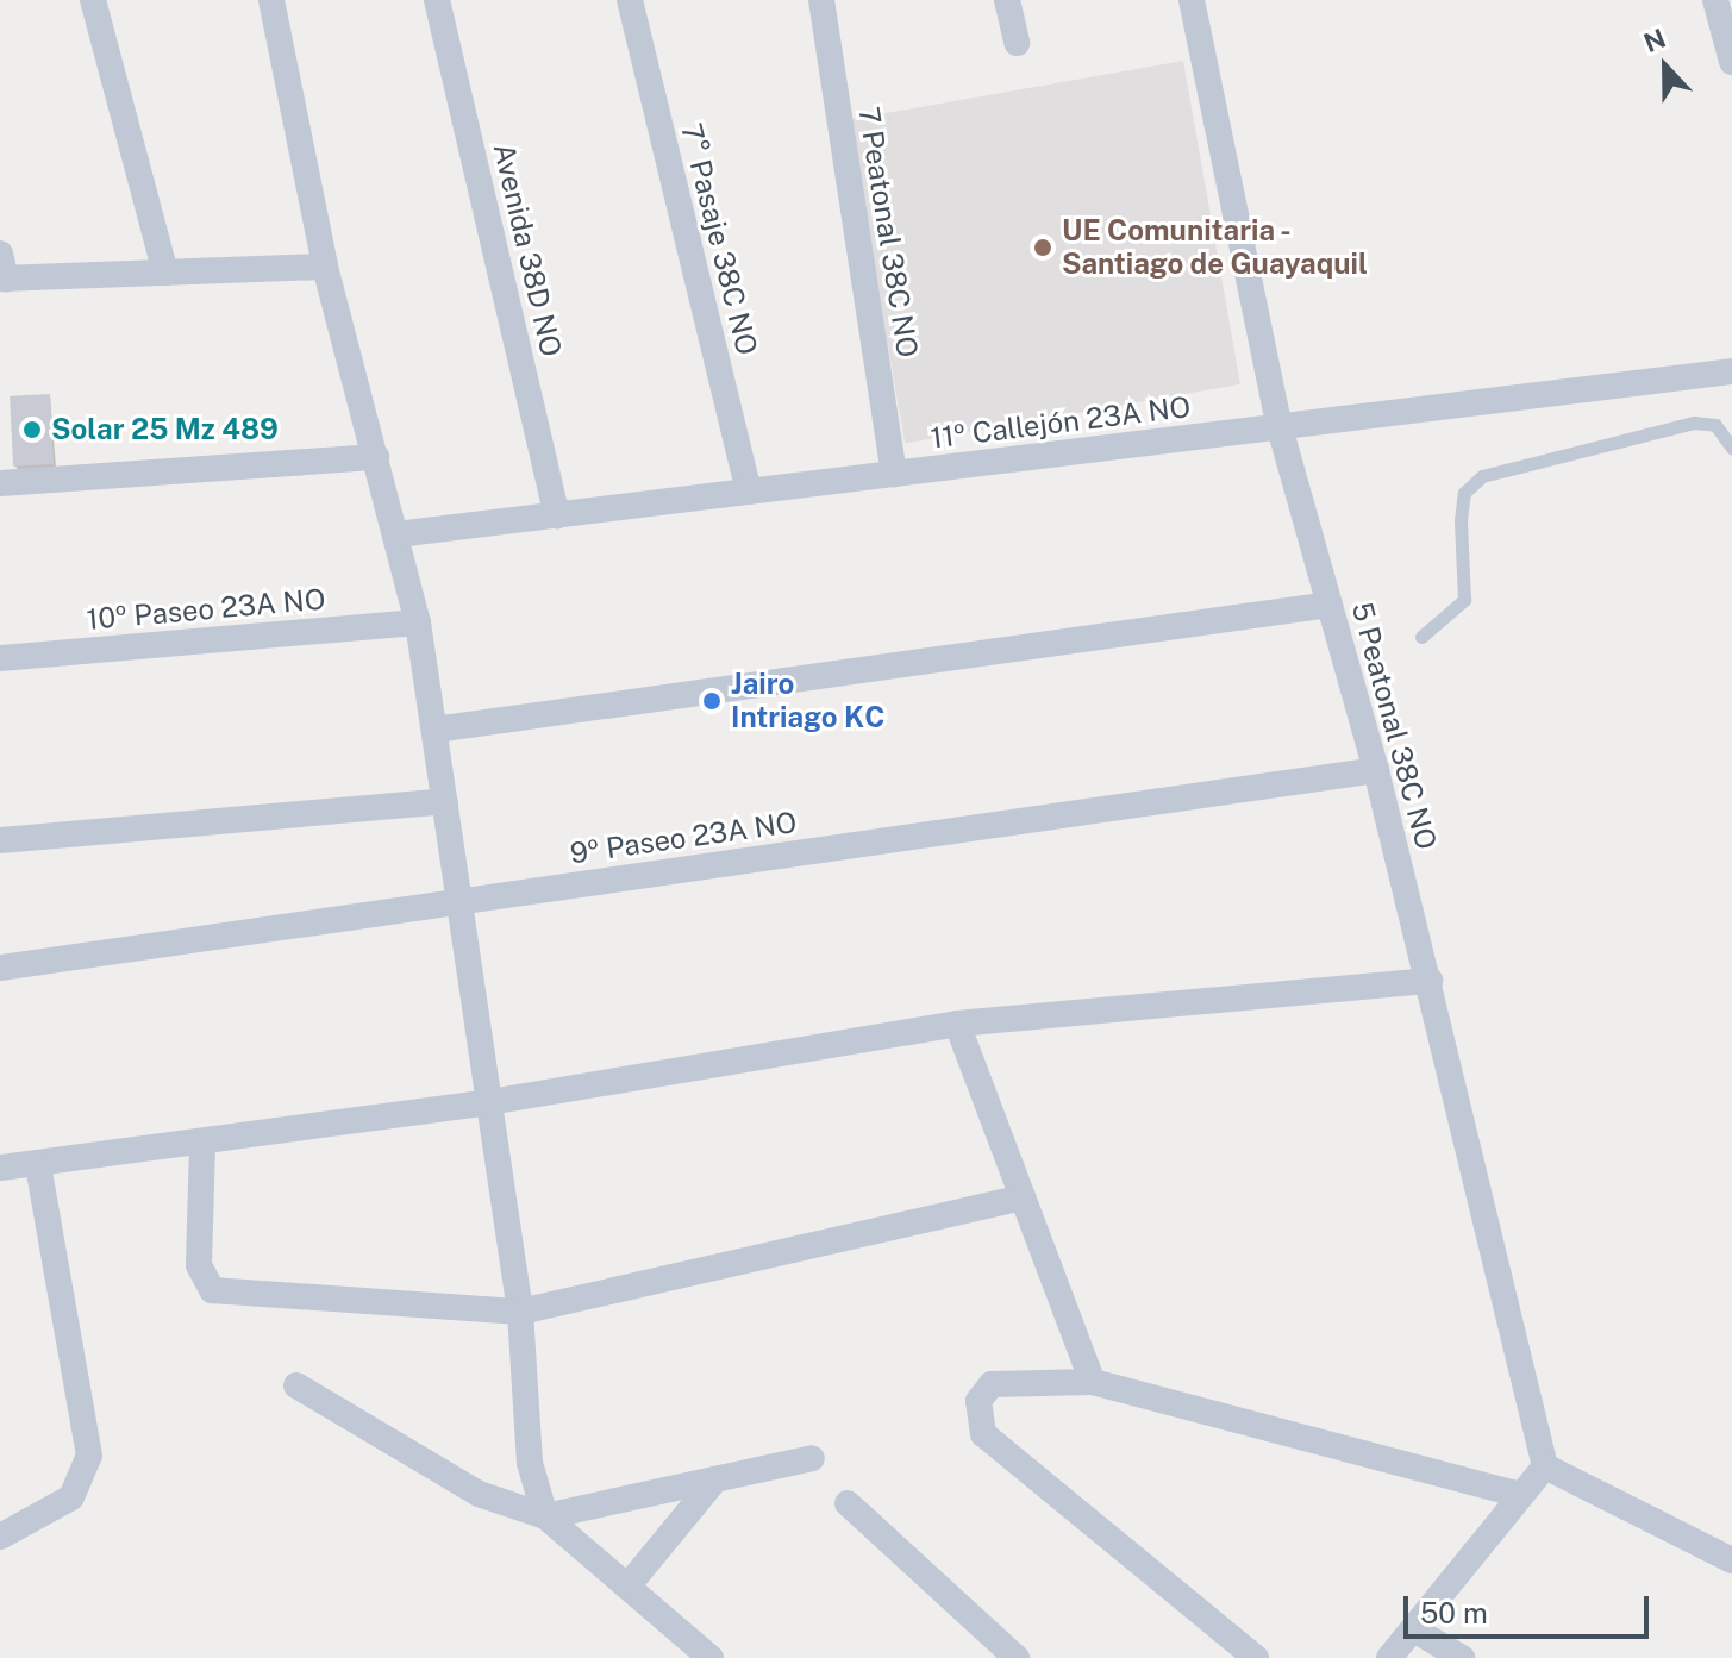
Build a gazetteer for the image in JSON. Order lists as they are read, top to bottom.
{
  "streets": {
    "street": [
      "7 Peatonal 38C NO",
      "7° Pasaje 38C NO",
      "Avenida 38D NO",
      "11º Callejón 23A NO",
      "10º Paseo 23A NO",
      "5 Peatonal 38C NO",
      "9º Paseo 23A NO"
    ]
  },
  "crossings": [
    ["7 Peatonal 38C NO", "11º Callejón 23A NO"],
    ["7° Pasaje 38C NO", "11º Callejón 23A NO"],
    ["Avenida 38D NO", "11º Callejón 23A NO"],
    ["11º Callejón 23A NO", "5 Peatonal 38C NO"],
    ["5 Peatonal 38C NO", "9º Paseo 23A NO"]
  ],
  "places": ["UE Comunitaria - Santiago de Guayaquil", "Solar 25 Mz 489", "Jairo Intriago KC"],
  "scale_bar": "50 m",
  "north": "top"
}
